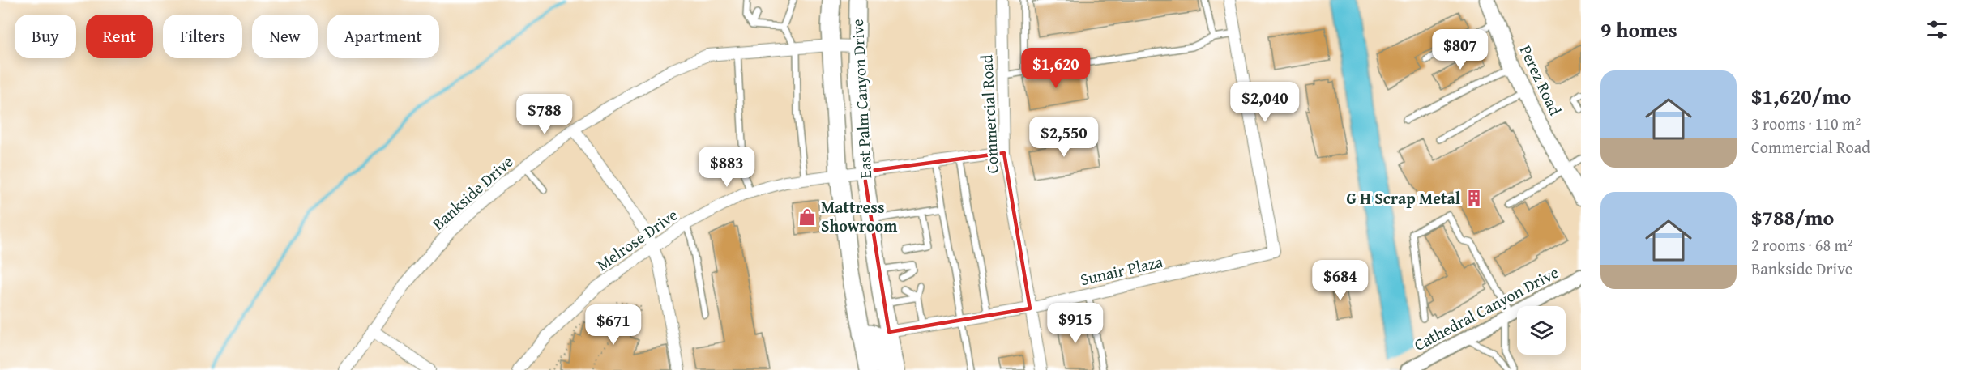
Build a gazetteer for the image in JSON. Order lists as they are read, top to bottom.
{
  "streets": {
    "main road": ["Perez Road", "East Palm Canyon Drive"],
    "street": [
      "Commercial Road",
      "Bankside Drive",
      "Melrose Drive",
      "Sunair Plaza",
      "Cathedral Canyon Drive"
    ]
  },
  "crossings": [
    ["East Palm Canyon Drive", "Bankside Drive"],
    ["East Palm Canyon Drive", "Melrose Drive"],
    ["East Palm Canyon Drive", "Sunair Plaza"],
    ["Commercial Road", "Melrose Drive"],
    ["Commercial Road", "Sunair Plaza"]
  ],
  "places": {
    "building": ["G H Scrap Metal"],
    "shop": ["Mattress Showroom"]
  },
  "page": {
    "heading": "9 homes",
    "chip": [
      "Buy",
      "Rent",
      "Filters",
      "New",
      "Apartment"
    ],
    "price": [
      "$807",
      "$1,620",
      "$2,040",
      "$788",
      "$2,550",
      "$883",
      "$684",
      "$915",
      "$671"
    ],
    "list": [
      {
        "name": "$1,620/mo",
        "note": "3 rooms · 110 m² · Commercial Road"
      },
      {
        "name": "$788/mo",
        "note": "2 rooms · 68 m² · Bankside Drive"
      }
    ]
  }
}
